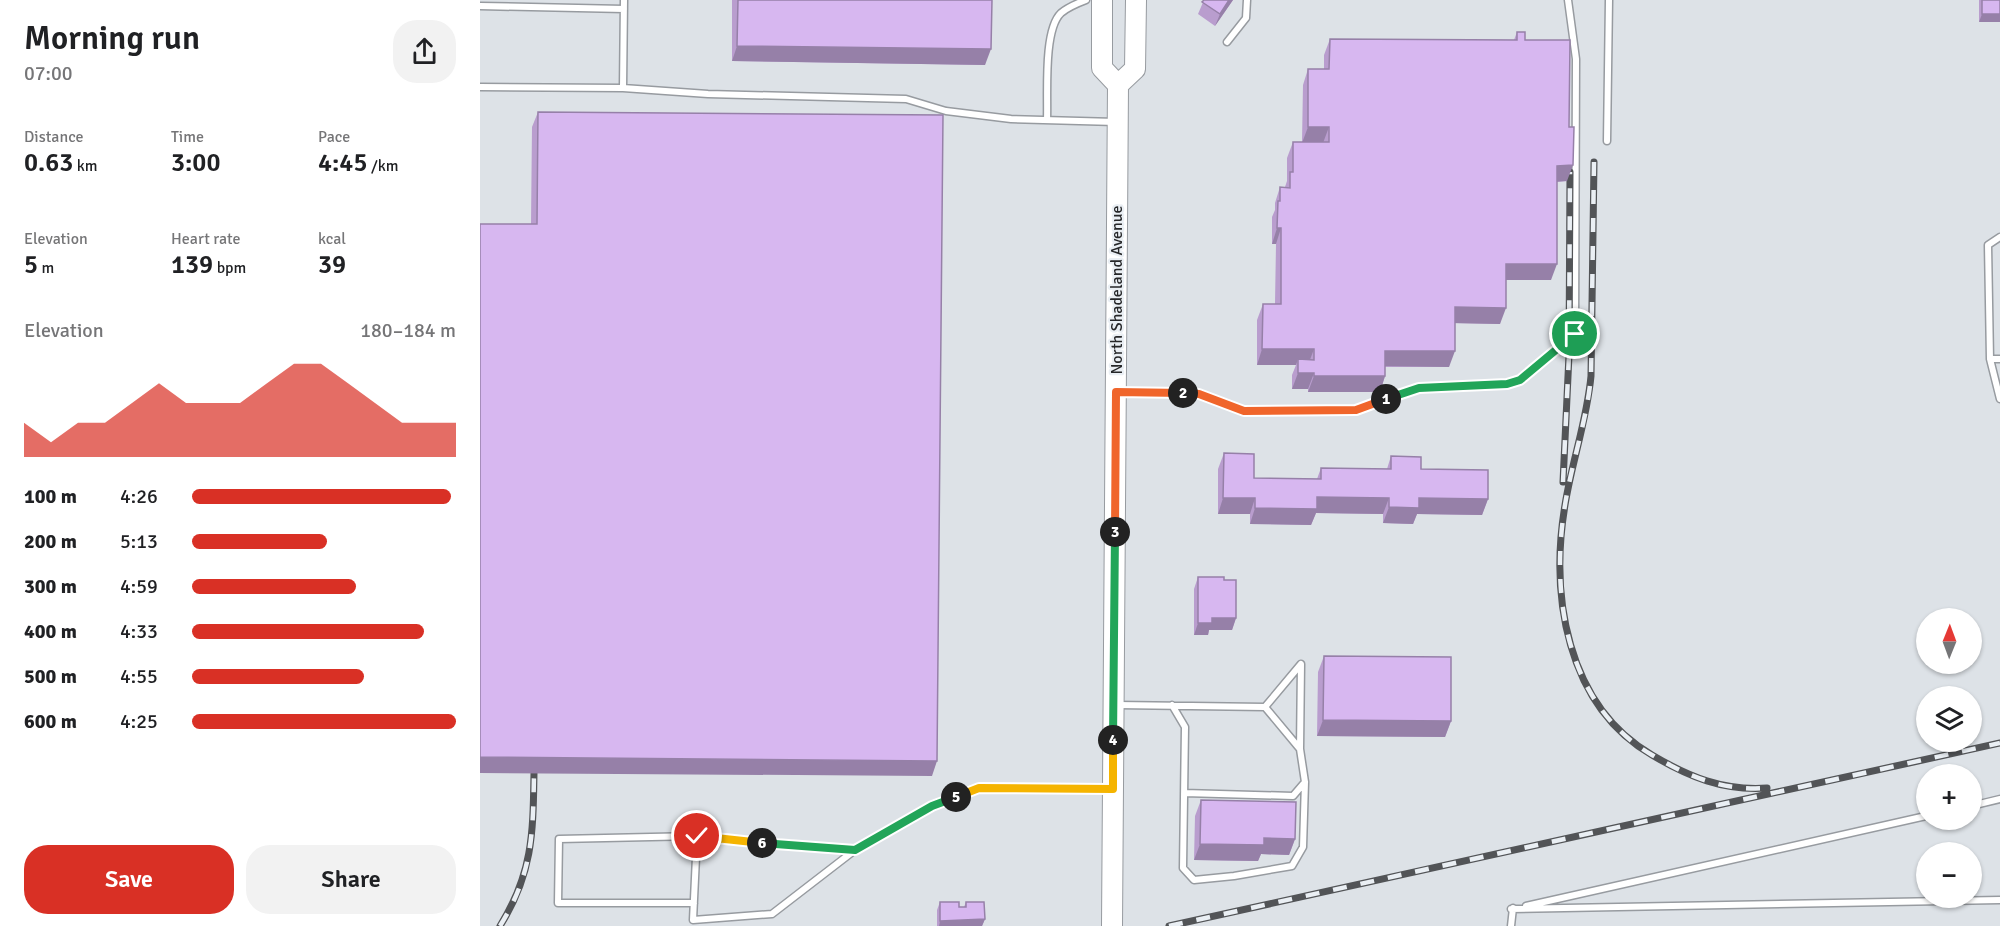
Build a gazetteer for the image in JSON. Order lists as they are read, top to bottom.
{
  "streets": {
    "main road": ["North Shadeland Avenue"]
  },
  "north": "top",
  "page": {
    "heading": ["Morning run", "07:00"],
    "stats": [
      ["Distance", "0.63 km"],
      ["Time", "3:00"],
      ["Pace", "4:45 /km"],
      ["Elevation", "5 m"],
      ["Heart rate", "139 bpm"],
      ["kcal", "39"]
    ],
    "chart": ["Elevation", "180–184 m"],
    "pins": [
      "2",
      "1",
      "3",
      "4",
      "5",
      "6"
    ],
    "list": [
      {
        "name": "100 m",
        "note": "4:26"
      },
      {
        "name": "200 m",
        "note": "5:13"
      },
      {
        "name": "300 m",
        "note": "4:59"
      },
      {
        "name": "400 m",
        "note": "4:33"
      },
      {
        "name": "500 m",
        "note": "4:55"
      },
      {
        "name": "600 m",
        "note": "4:25"
      }
    ],
    "map_buttons": ["+", "−"],
    "buttons": ["Save", "Share"]
  }
}
